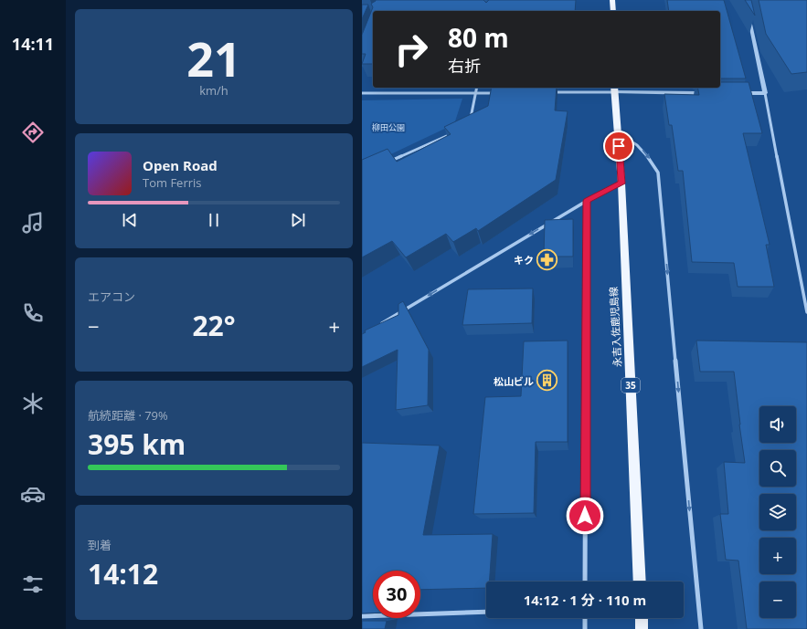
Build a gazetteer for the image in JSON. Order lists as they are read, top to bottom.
{
  "streets": {
    "main road": ["永吉入佐鹿児島線", "35"]
  },
  "parks": ["柳田公園"],
  "places": {
    "pharmacy": ["キク"],
    "building": ["松山ビル"]
  },
  "page": {
    "tabs": "14:11",
    "tile": [
      ["21", "km/h"],
      "エアコン",
      ["航続距離 · 79%", "395 km"],
      ["到着", "14:12"]
    ],
    "turn": ["80 m", "右折"],
    "song": ["Open Road", "Tom Ferris"],
    "heat": ["−", "22°", "+"],
    "map_buttons": ["+", "−"],
    "limit": "30",
    "trip": "14:12 · 1 分 · 110 m"
  }
}
